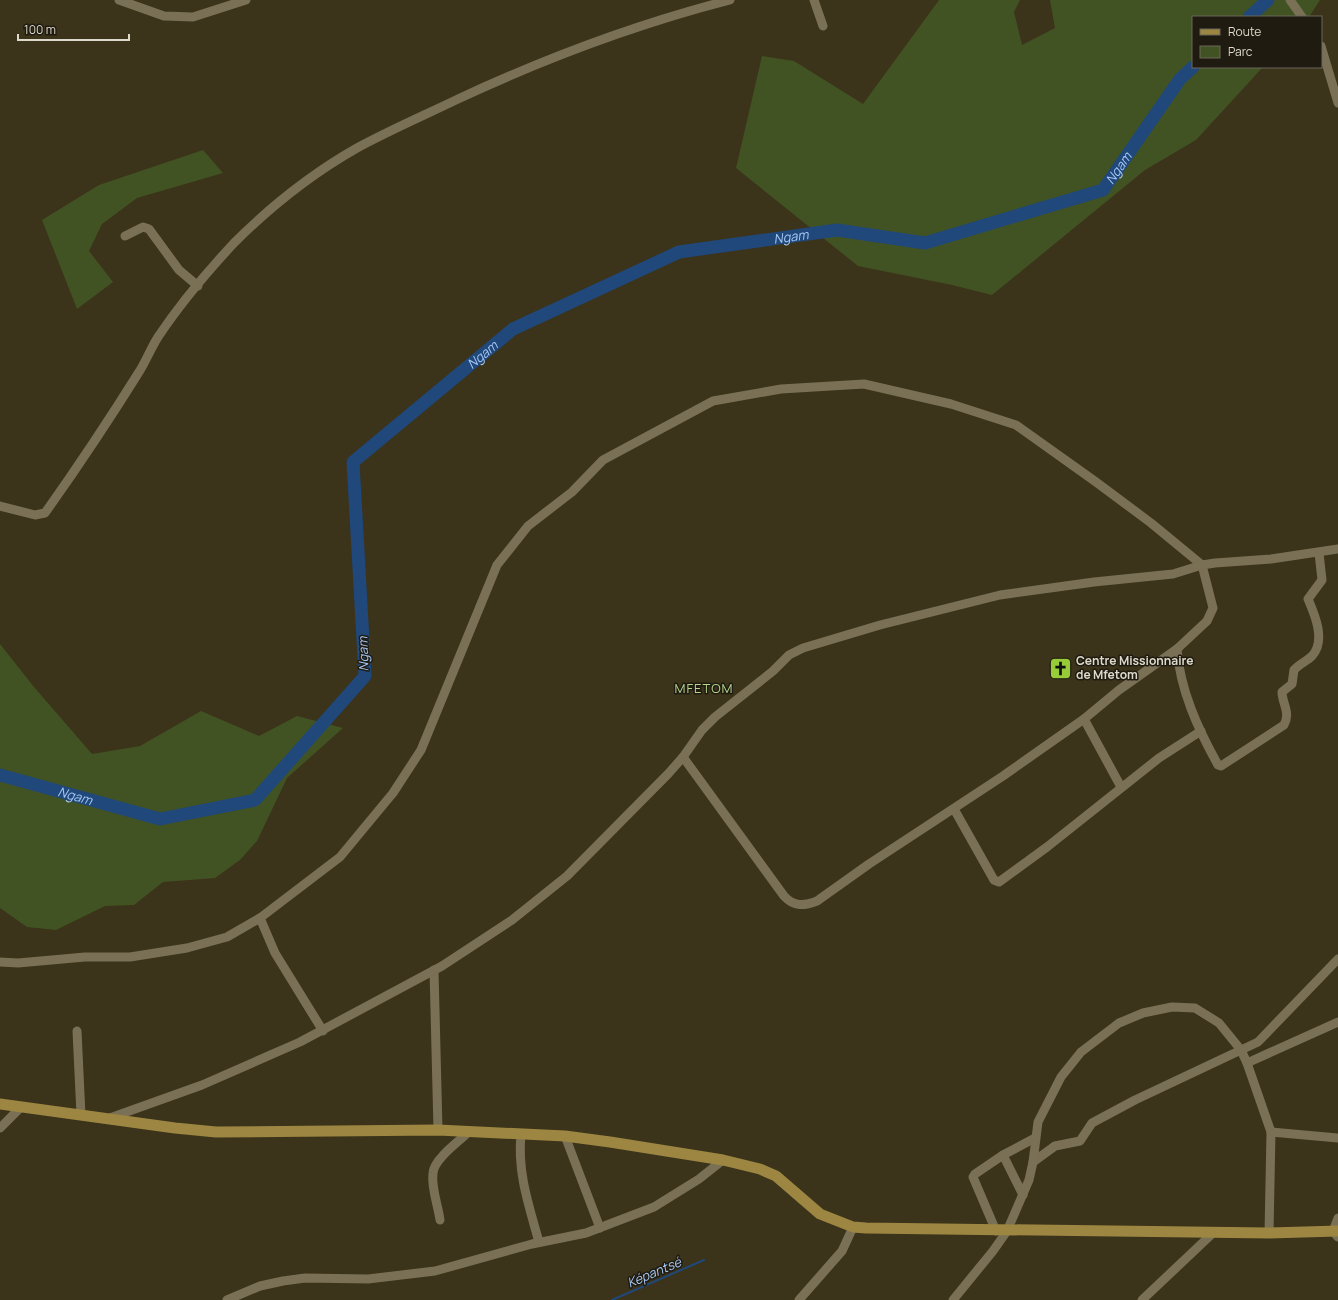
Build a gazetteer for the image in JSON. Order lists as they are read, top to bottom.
{
  "districts": ["MFETOM"],
  "water": ["Ngam", "Képantsé"],
  "places": {
    "church": ["Centre Missionnaire de Mfetom"]
  },
  "legend": ["Route", "Parc"],
  "scale_bar": "100 m"
}
